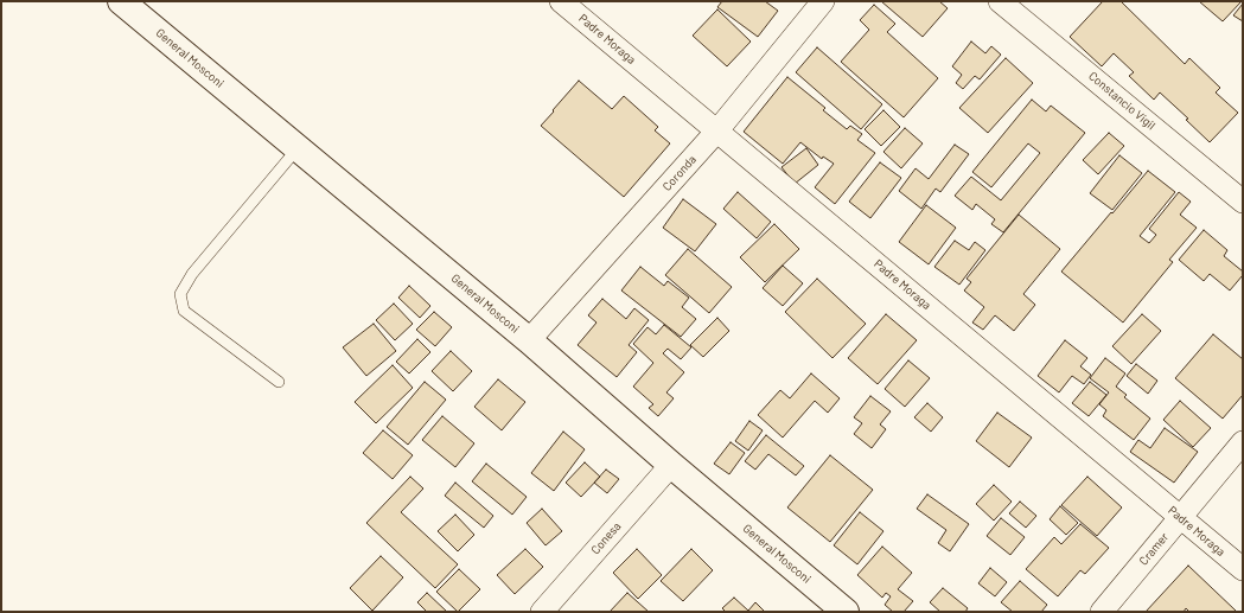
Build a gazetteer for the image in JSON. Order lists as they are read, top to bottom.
{
  "streets": {
    "street": [
      "Padre Moraga",
      "General Mosconi",
      "Constancio Vigil",
      "Coronda",
      "Conesa",
      "Cramer"
    ]
  },
  "crossings": [
    ["Padre Moraga", "Coronda"],
    ["Padre Moraga", "Cramer"],
    ["General Mosconi", "Coronda"],
    ["General Mosconi", "Conesa"]
  ]
}
